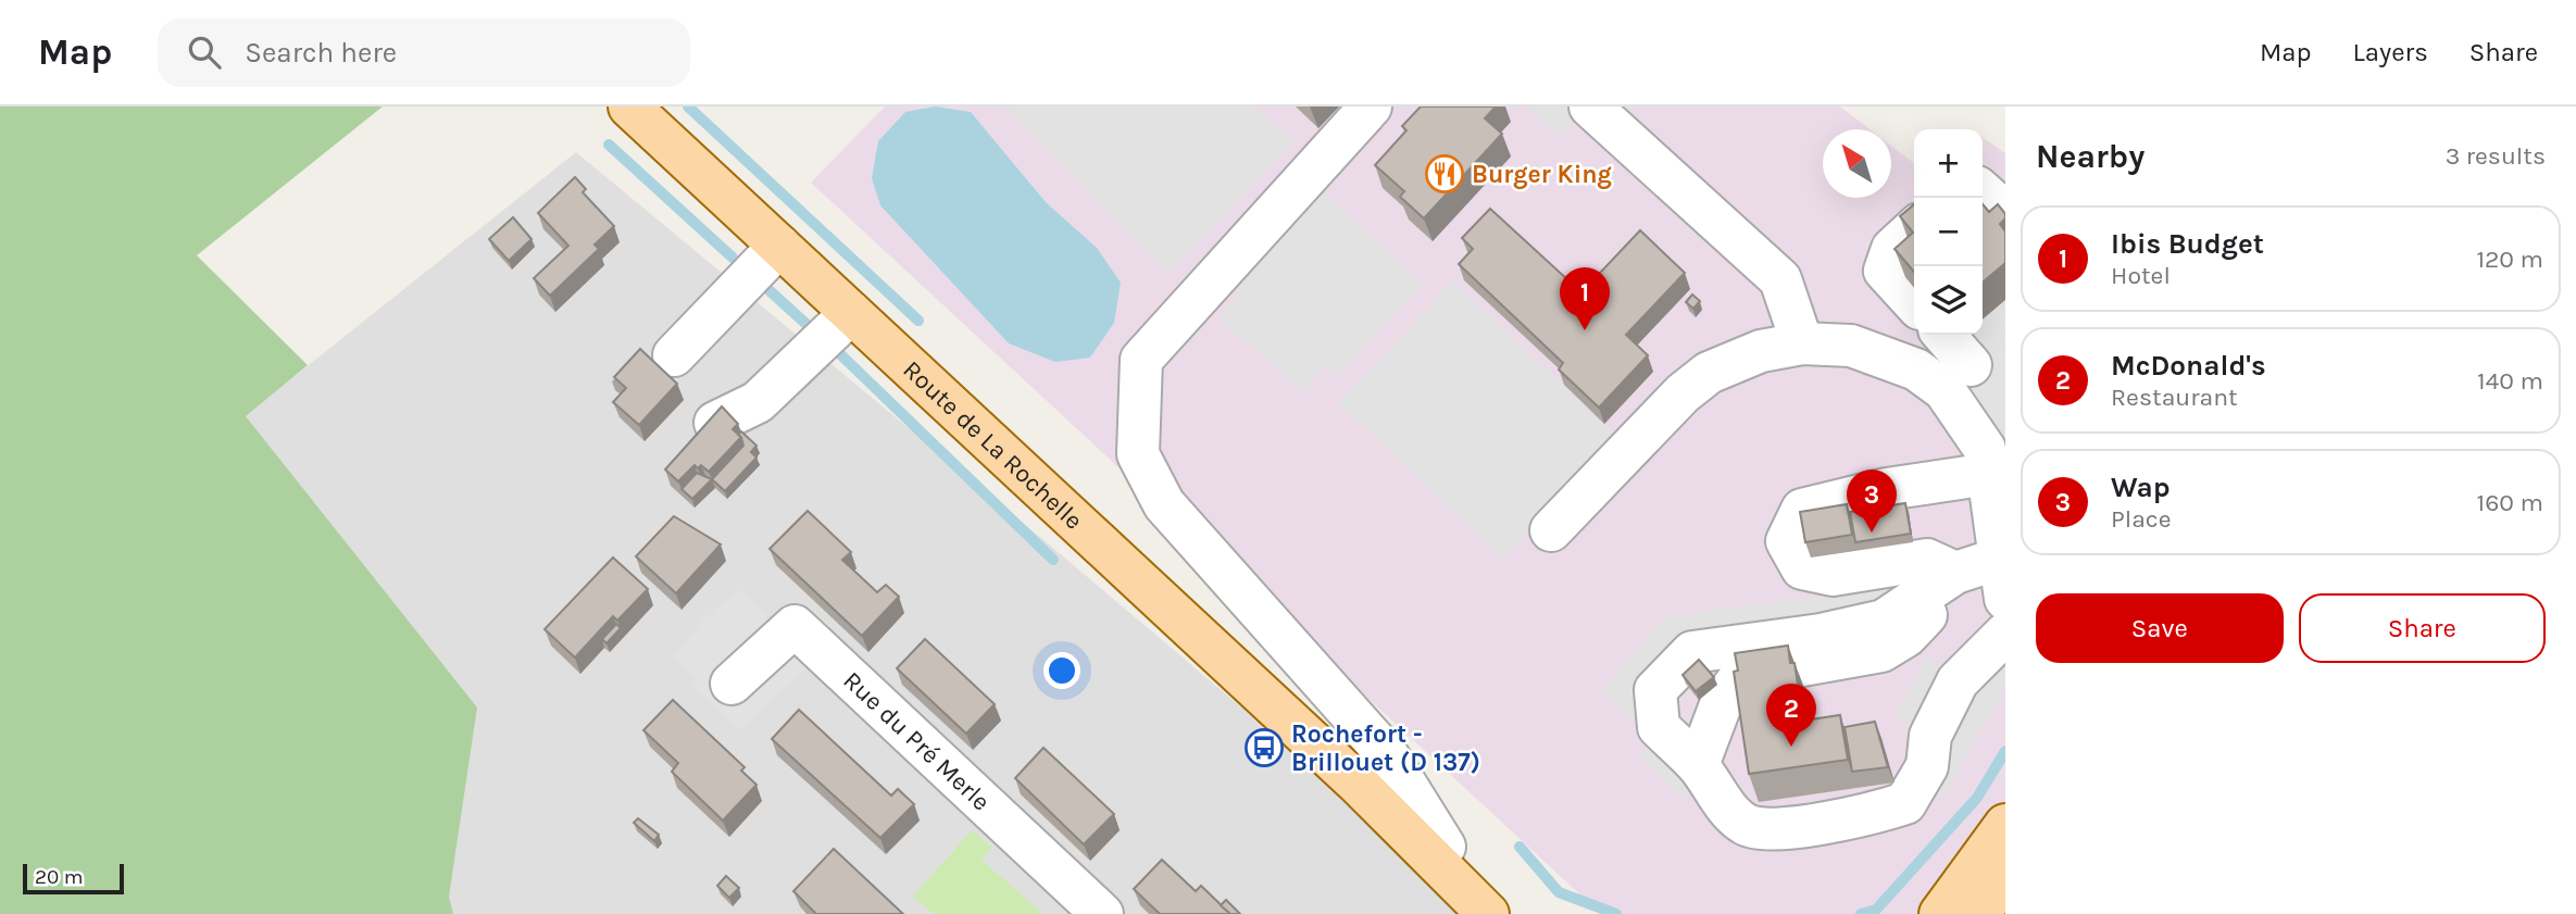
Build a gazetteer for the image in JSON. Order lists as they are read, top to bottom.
{
  "streets": {
    "main road": ["Route de La Rochelle"],
    "street": ["Rue du Pré Merle"]
  },
  "places": {
    "restaurant": ["Burger King"],
    "bus stop": ["Rochefort - Brillouet (D 137)"]
  },
  "scale_bar": "20 m",
  "north": "top left",
  "page": {
    "header": "Map",
    "search": "Search here",
    "nav": ["Map", "Layers", "Share"],
    "heading": ["Nearby", "3 results"],
    "map_buttons": ["+", "−"],
    "list": [
      {
        "mark": "1",
        "name": "Ibis Budget",
        "note": "Hotel",
        "value": "120 m"
      },
      {
        "mark": "2",
        "name": "McDonald's",
        "note": "Restaurant",
        "value": "140 m"
      },
      {
        "mark": "3",
        "name": "Wap",
        "note": "Place",
        "value": "160 m"
      }
    ],
    "pins": ["1", "3", "2"],
    "buttons": ["Save", "Share"],
    "scale": "20 m"
  }
}
